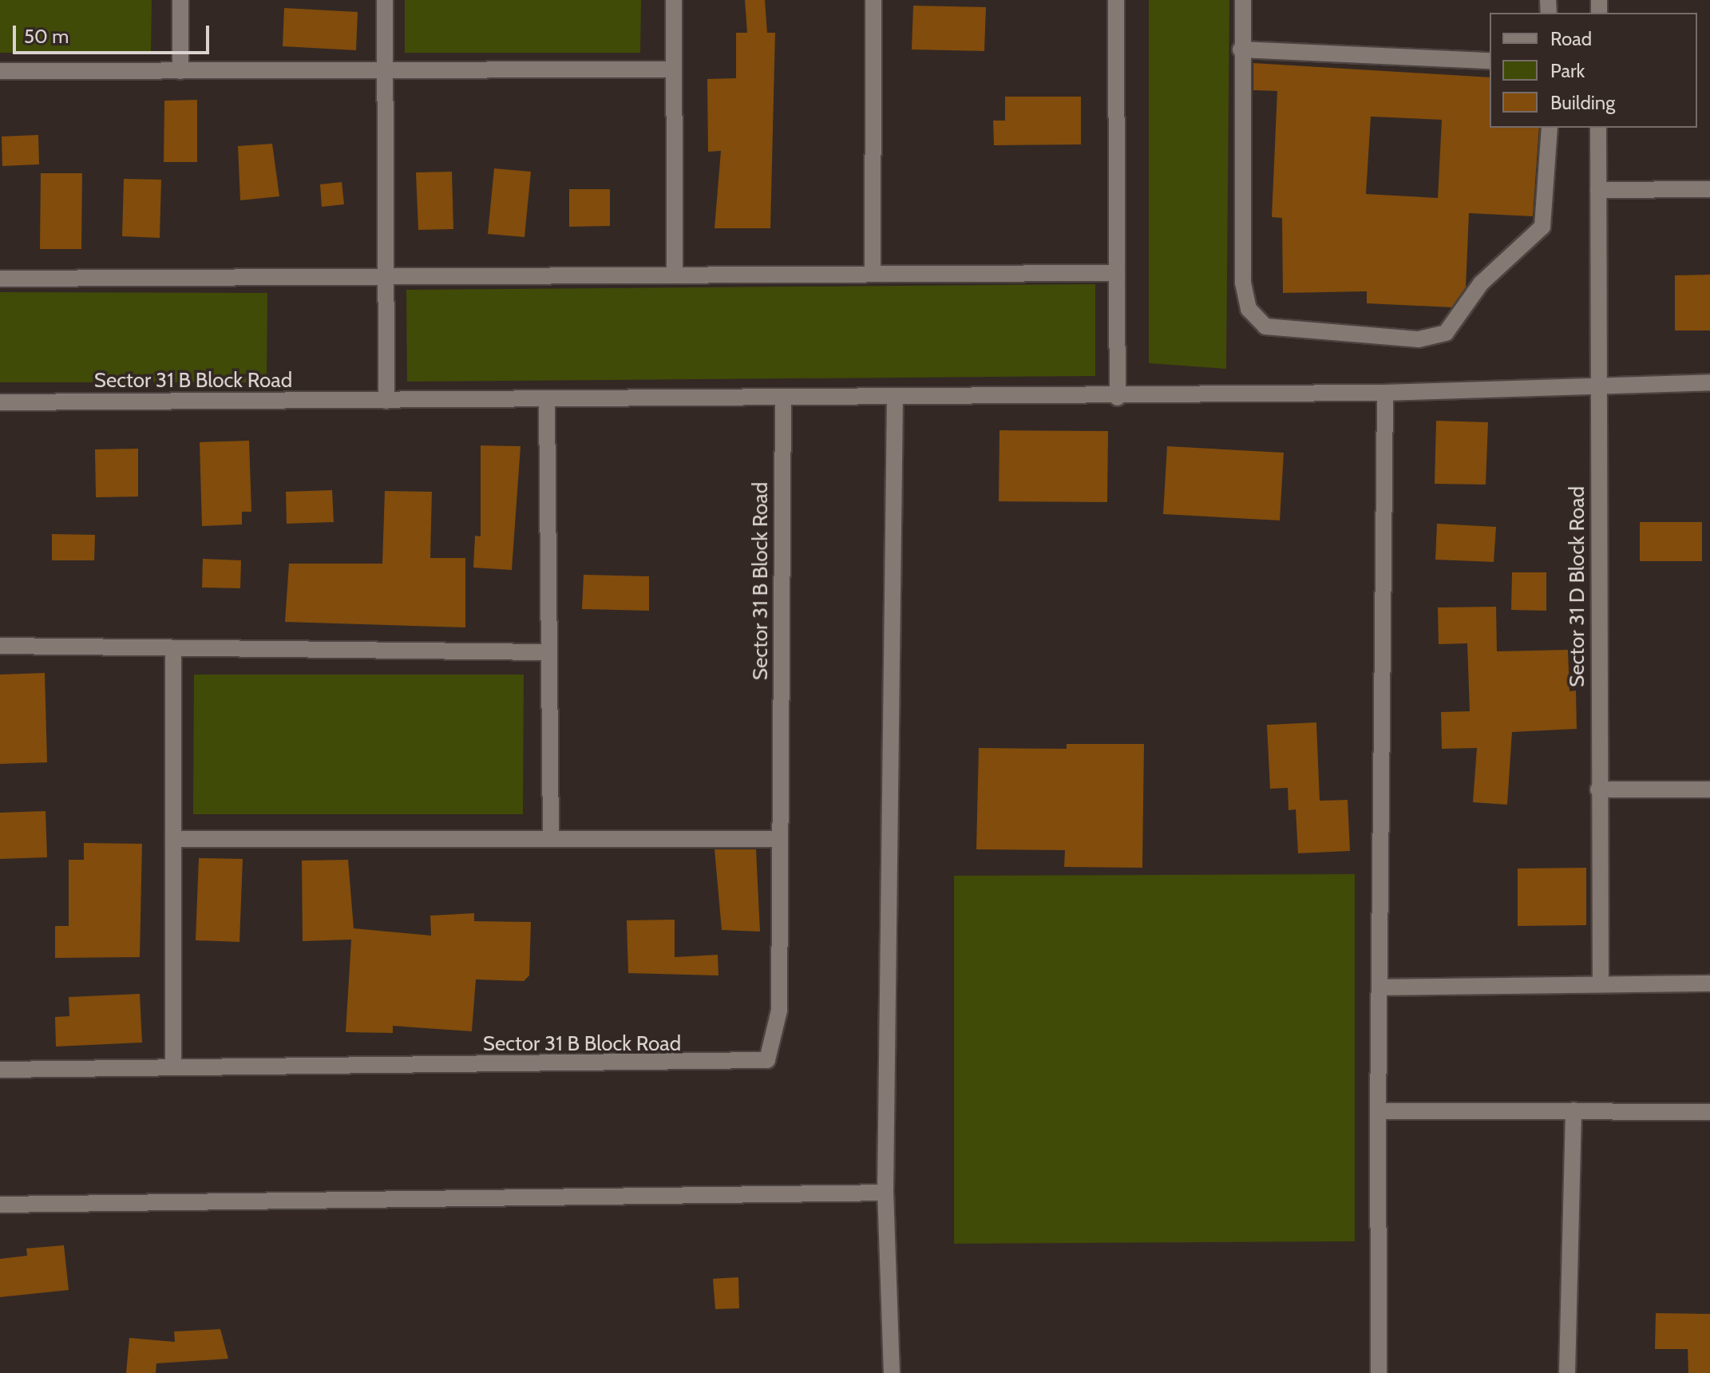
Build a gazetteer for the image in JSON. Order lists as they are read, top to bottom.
{
  "streets": {
    "street": ["Sector 31 B Block Road", "Sector 31 D Block Road"]
  },
  "legend": ["Road", "Park", "Building"],
  "scale_bar": "50 m"
}
